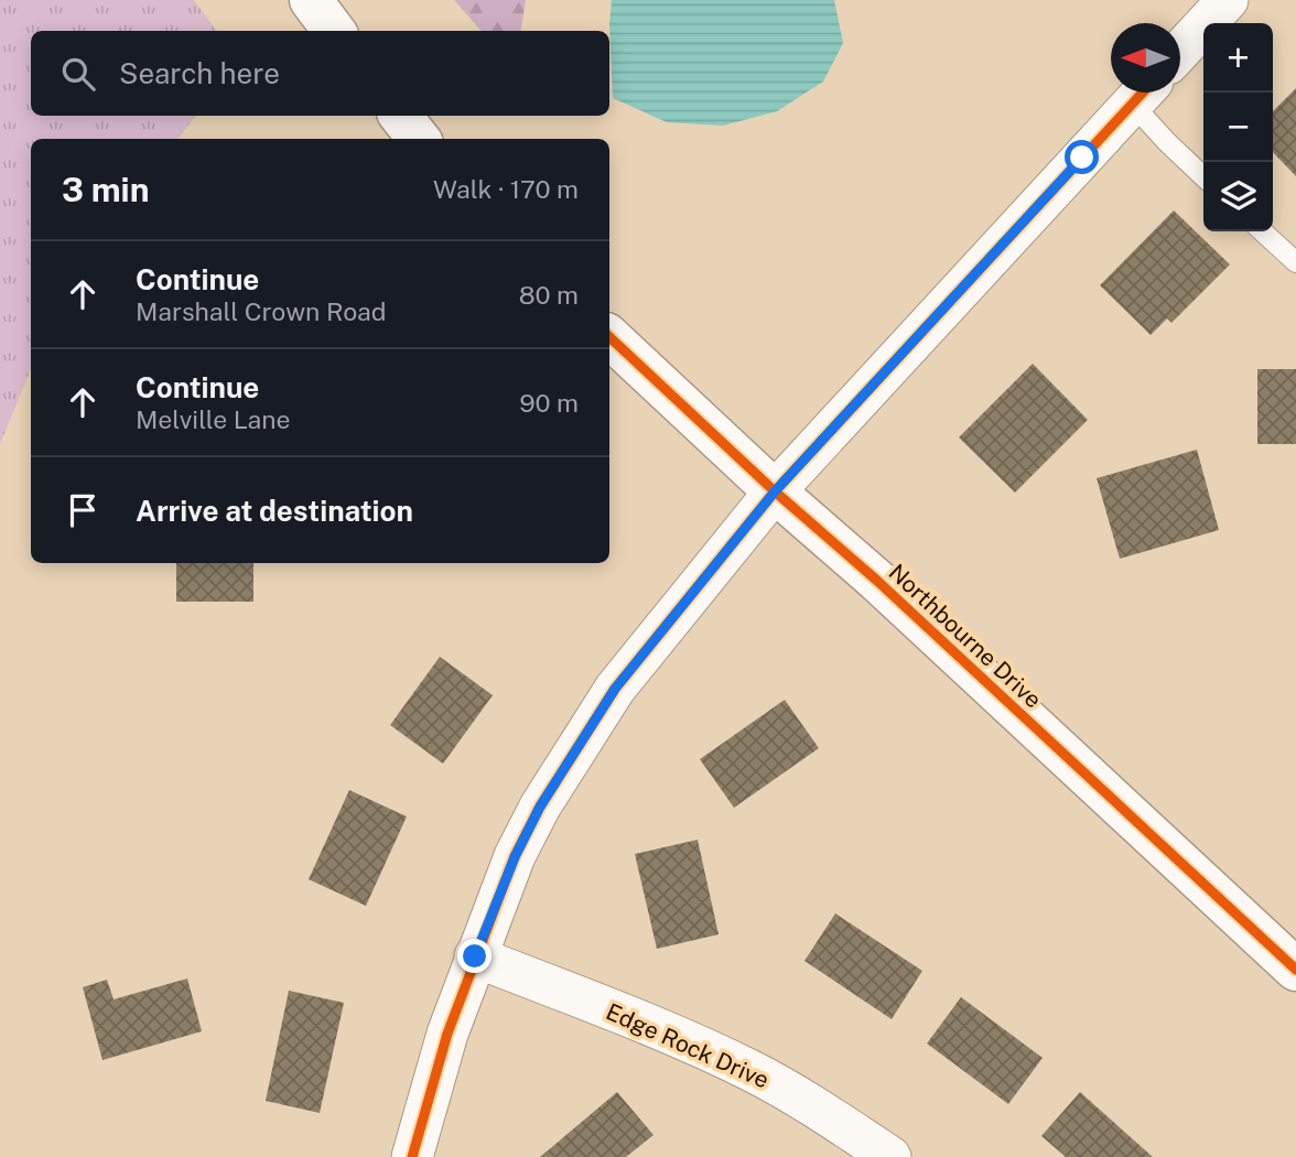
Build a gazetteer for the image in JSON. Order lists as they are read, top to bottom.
{
  "streets": {
    "street": ["Northbourne Drive", "Edge Rock Drive"]
  },
  "north": "left",
  "page": {
    "map_buttons": ["+", "−"],
    "search": "Search here",
    "heading": ["3 min", "Walk · 170 m"],
    "list": [
      ["Continue", "Marshall Crown Road", "80 m"],
      ["Continue", "Melville Lane", "90 m"],
      "Arrive at destination"
    ]
  }
}
